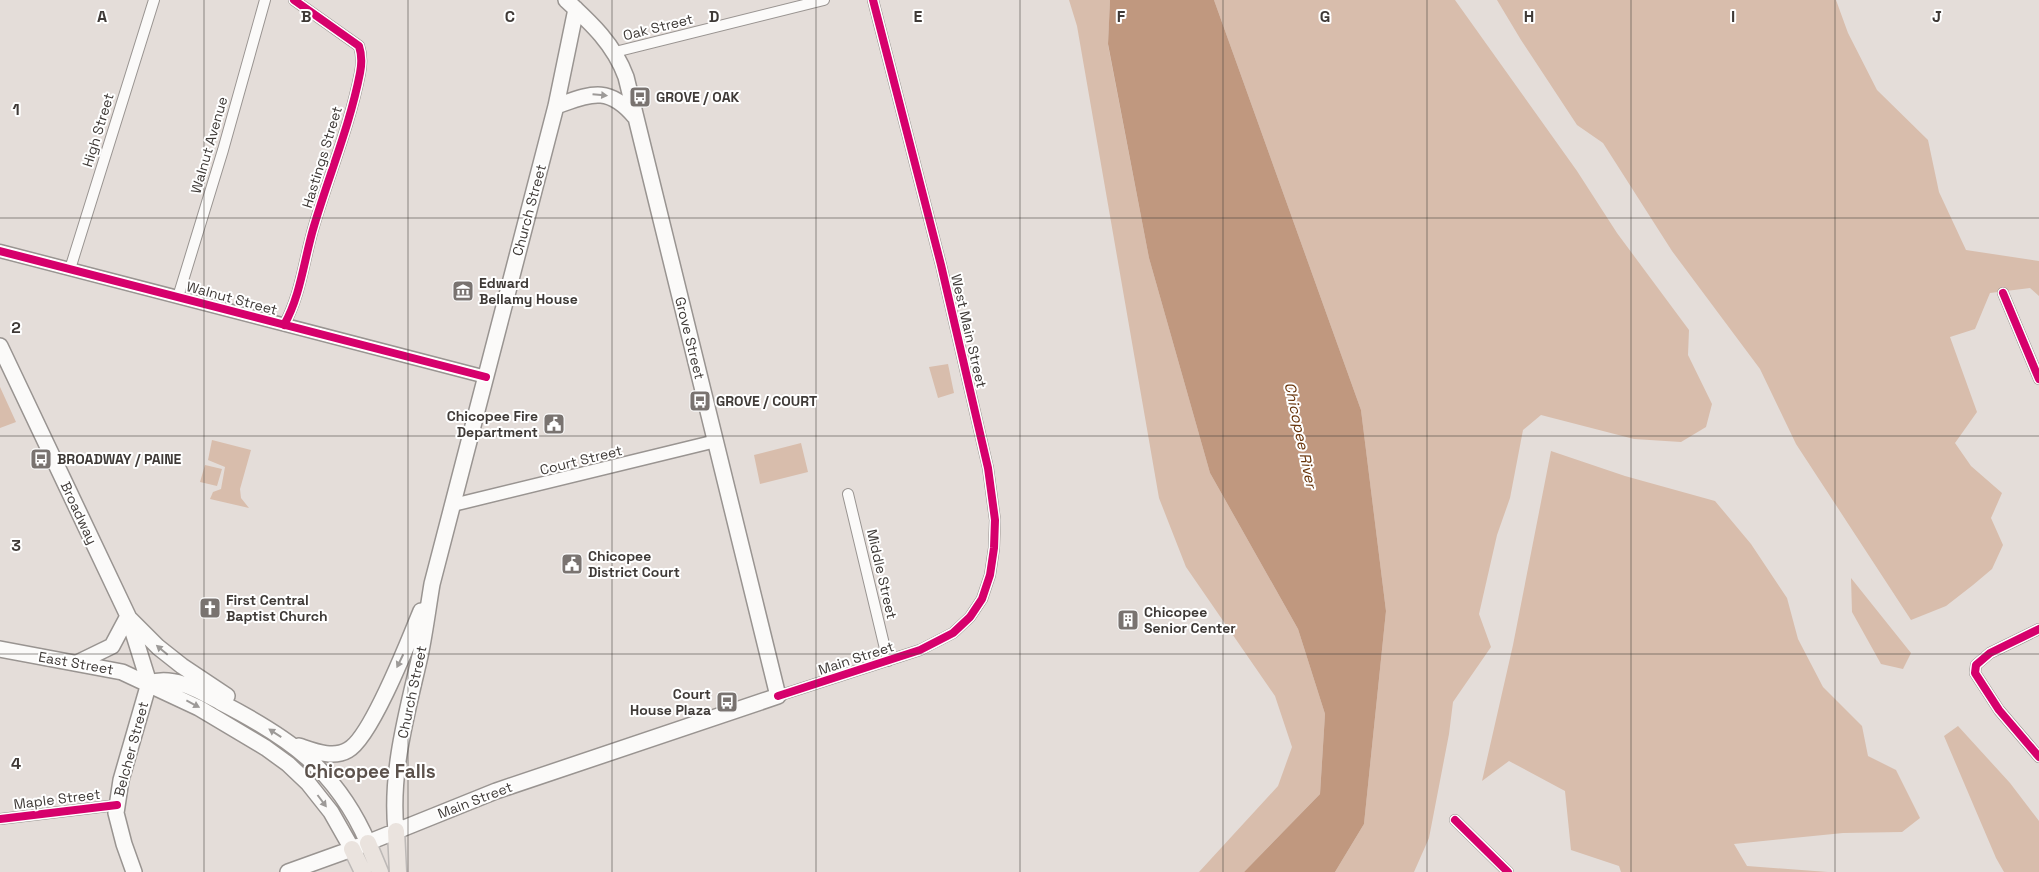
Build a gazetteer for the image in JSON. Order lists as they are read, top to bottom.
{
  "streets": {
    "main road": [
      "Church Street",
      "Grove Street",
      "Broadway",
      "Main Street",
      "East Street",
      "Belcher Street"
    ],
    "street": [
      "Oak Street",
      "High Street",
      "Walnut Avenue",
      "Hastings Street",
      "Walnut Street",
      "West Main Street",
      "Court Street",
      "Middle Street",
      "Maple Street"
    ]
  },
  "crossings": [
    ["Oak Street", "Grove Street"],
    ["High Street", "Walnut Street"],
    ["Walnut Avenue", "Walnut Street"],
    ["Hastings Street", "Walnut Street"],
    ["Church Street", "Walnut Street"],
    ["Church Street", "Grove Street"],
    ["Church Street", "Court Street"],
    ["Church Street", "Main Street"],
    ["West Main Street", "Main Street"],
    ["Grove Street", "Court Street"],
    ["Grove Street", "Main Street"],
    ["Broadway", "East Street"],
    ["Broadway", "Belcher Street"],
    ["Middle Street", "Main Street"],
    ["East Street", "Belcher Street"],
    ["Belcher Street", "Maple Street"]
  ],
  "districts": ["Chicopee Falls"],
  "water": ["Chicopee River"],
  "places": {
    "bus stop": [
      "GROVE / OAK",
      "GROVE / COURT",
      "BROADWAY / PAINE",
      "Court House Plaza"
    ],
    "museum": ["Edward Bellamy House"],
    "public building": ["Chicopee Fire Department", "Chicopee District Court"],
    "church": ["First Central Baptist Church"],
    "building": ["Chicopee Senior Center"]
  },
  "grid": {
    "columns": [
      "A",
      "B",
      "C",
      "D",
      "E",
      "F",
      "G",
      "H",
      "I",
      "J"
    ],
    "rows": [
      "1",
      "2",
      "3",
      "4"
    ]
  }
}
